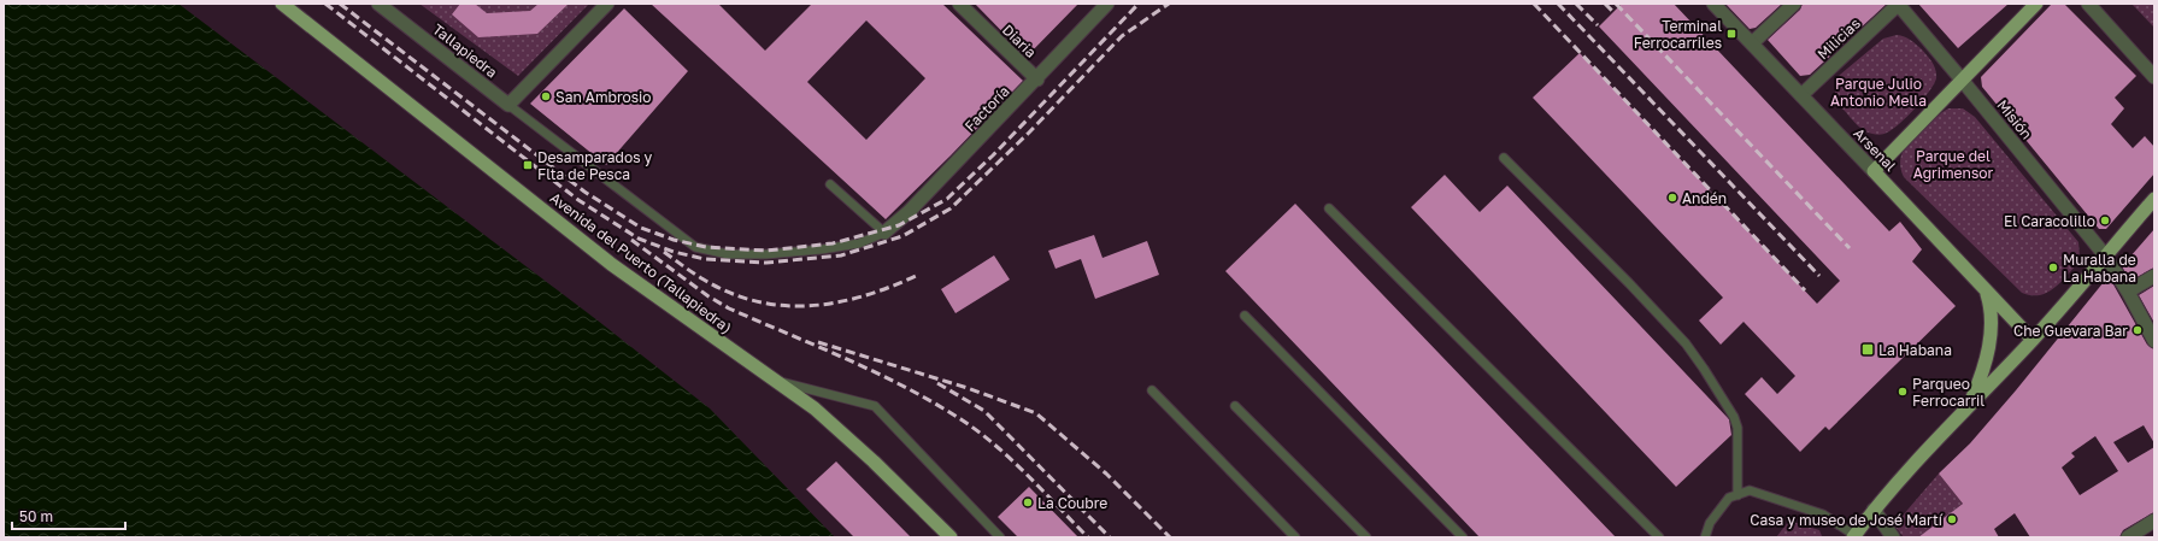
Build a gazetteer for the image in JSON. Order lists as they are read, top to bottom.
{
  "streets": {
    "main road": ["Arsenal", "Avenida del Puerto (Tallapiedra)"],
    "street": [
      "Milicias",
      "Diaria",
      "Tallapiedra",
      "Factoría",
      "Misión"
    ]
  },
  "crossings": [
    ["Milicias", "Misión"],
    ["Milicias", "Arsenal"],
    ["Diaria", "Factoría"]
  ],
  "parks": ["Parque Julio Antonio Mella", "Parque del Agrimensor"],
  "places": {
    "transit": ["Terminal Ferrocarriles", "Desamparados y Flta de Pesca", "La Habana"],
    "other": [
      "San Ambrosio",
      "Andén",
      "El Caracolillo",
      "Muralla de La Habana",
      "Che Guevara Bar",
      "Parqueo Ferrocarril",
      "La Coubre",
      "Casa y museo de José Martí"
    ]
  },
  "scale_bar": "50 m"
}
